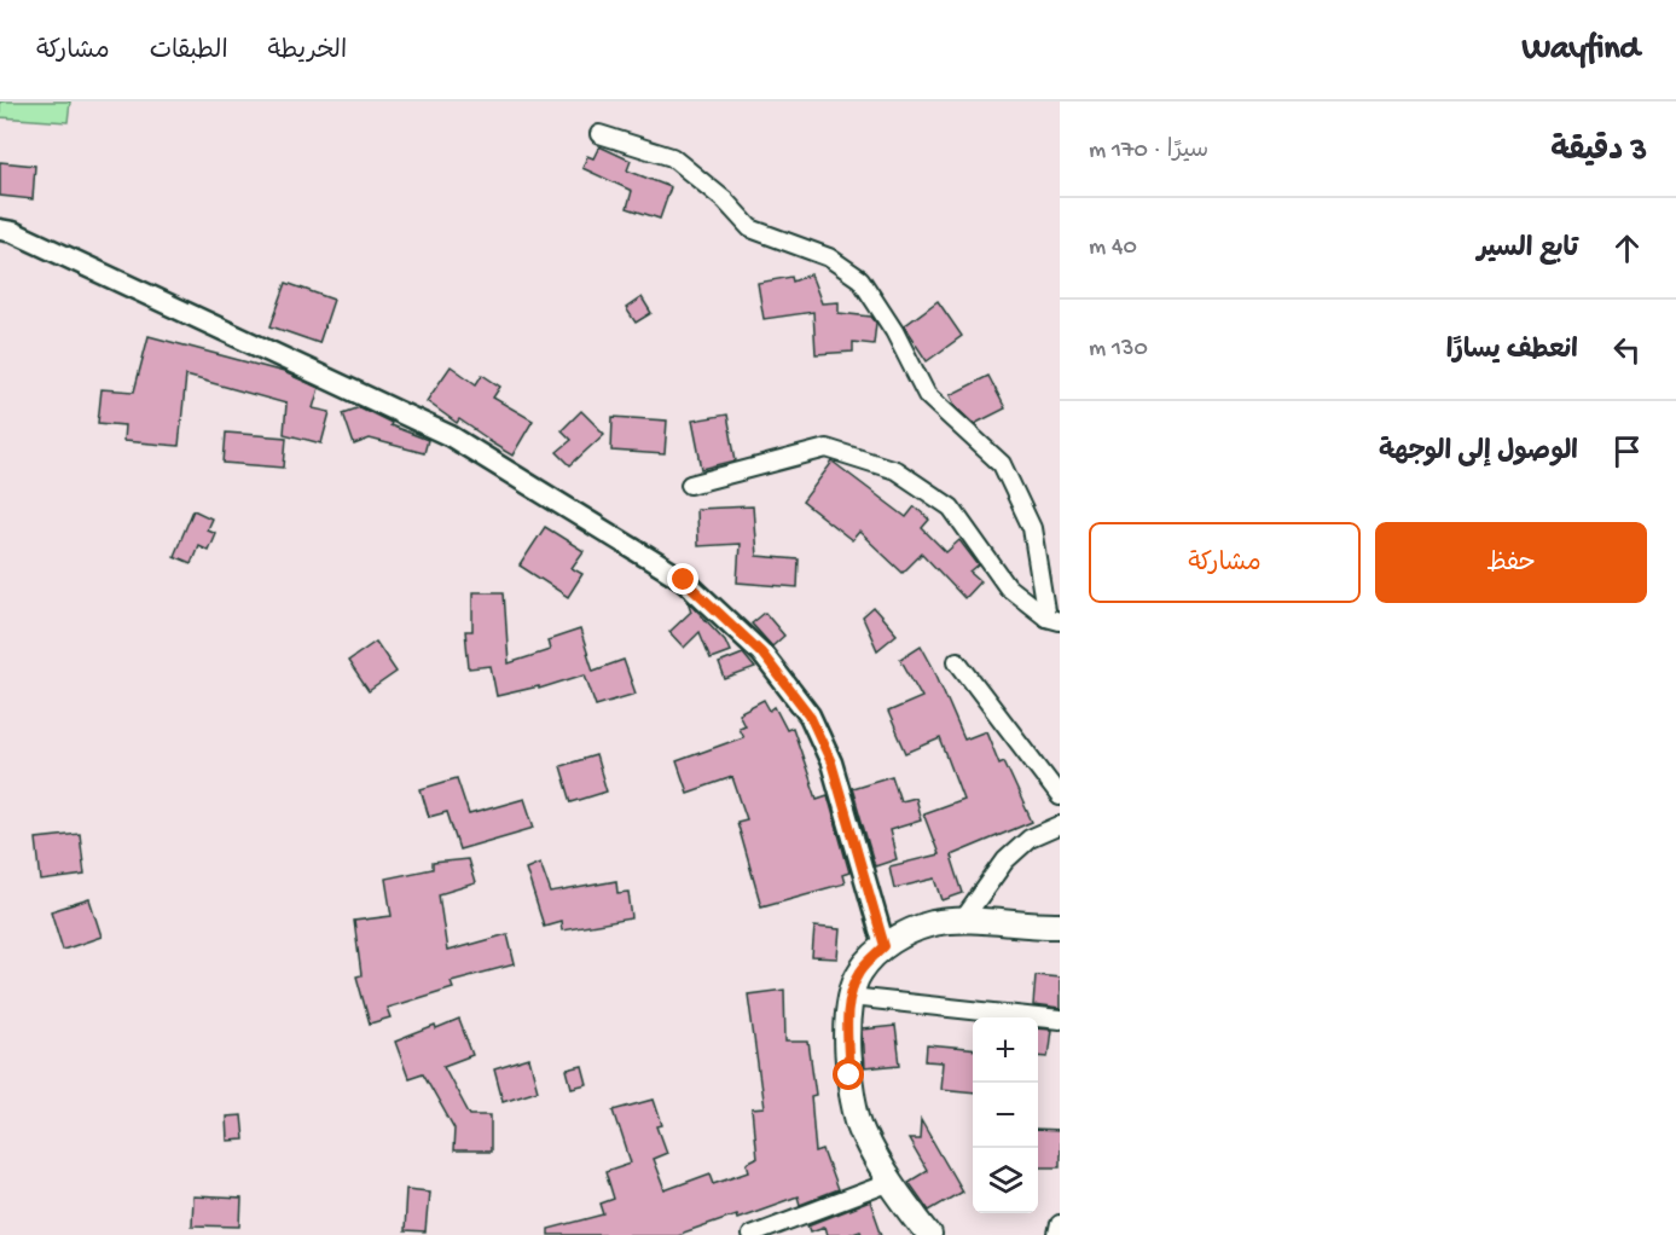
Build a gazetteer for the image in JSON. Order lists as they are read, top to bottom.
{
  "page": {
    "header": "Wayfind",
    "nav": ["الخريطة", "الطبقات", "مشاركة"],
    "heading": ["3 دقيقة", "سيرًا · 170 m"],
    "list": [
      ["تابع السير", "40 m"],
      ["انعطف يسارًا", "130 m"],
      "الوصول إلى الوجهة"
    ],
    "buttons": ["حفظ", "مشاركة"],
    "map_buttons": ["+", "−"]
  }
}
